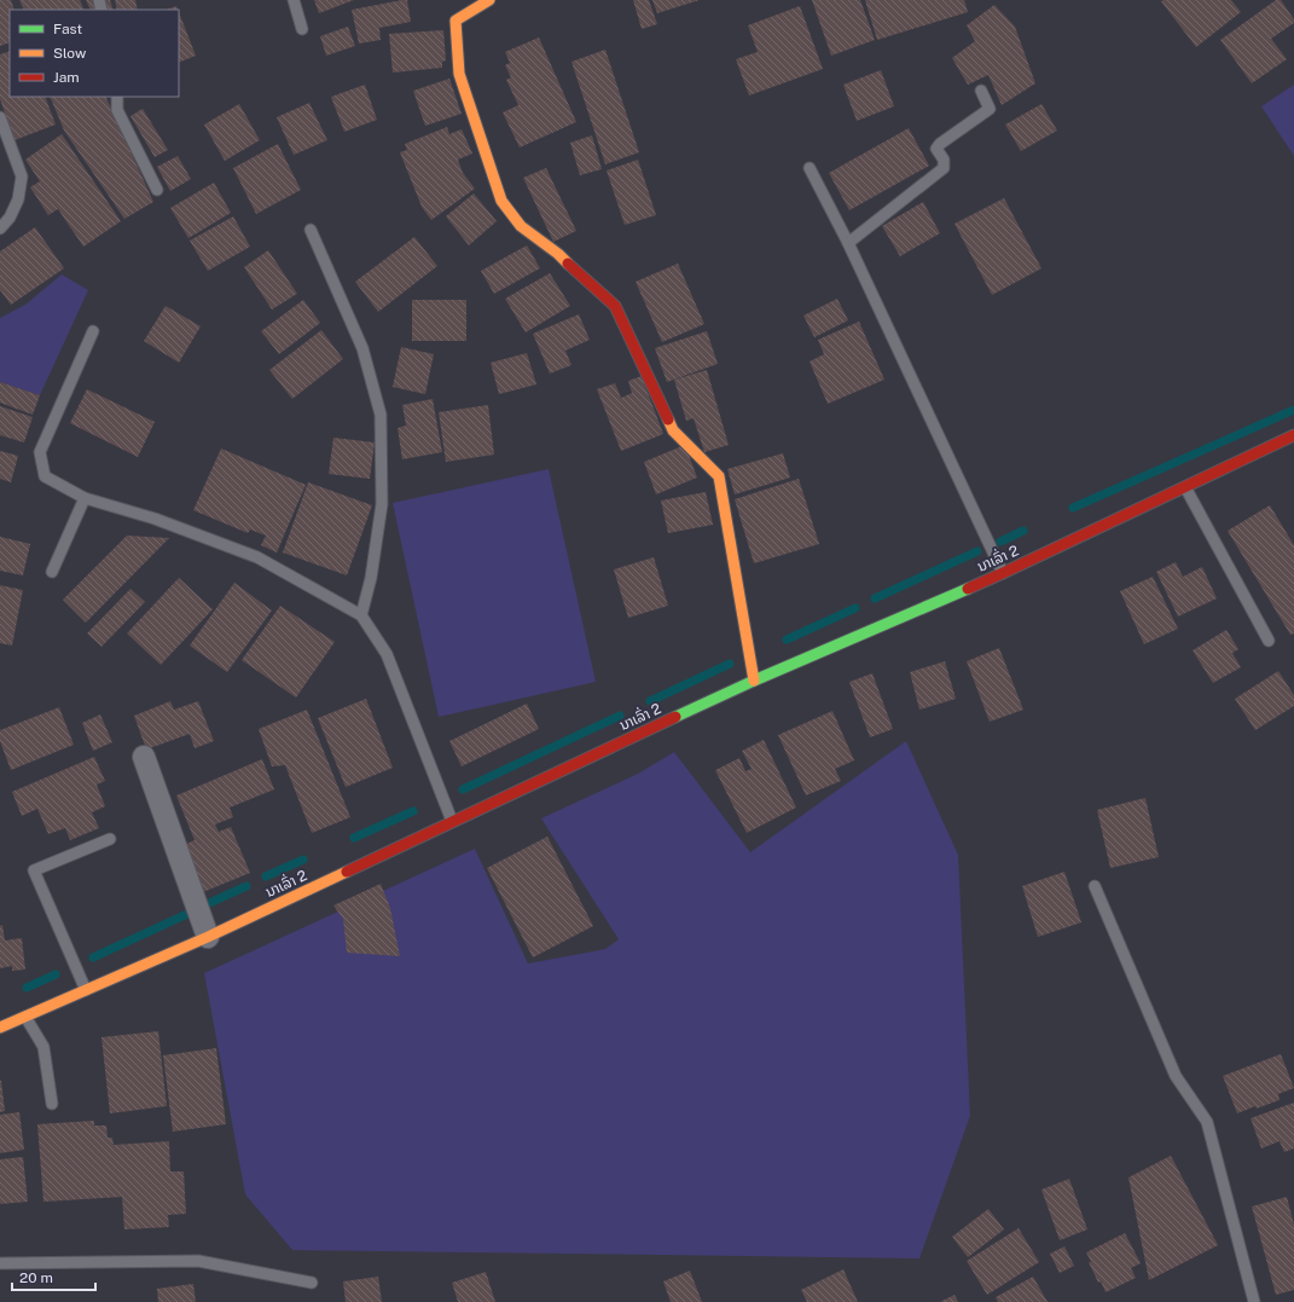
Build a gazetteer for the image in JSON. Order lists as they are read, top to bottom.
{
  "streets": {
    "street": ["ນາເລົ່າ 2"]
  },
  "legend": ["Fast", "Slow", "Jam"],
  "scale_bar": "20 m"
}
